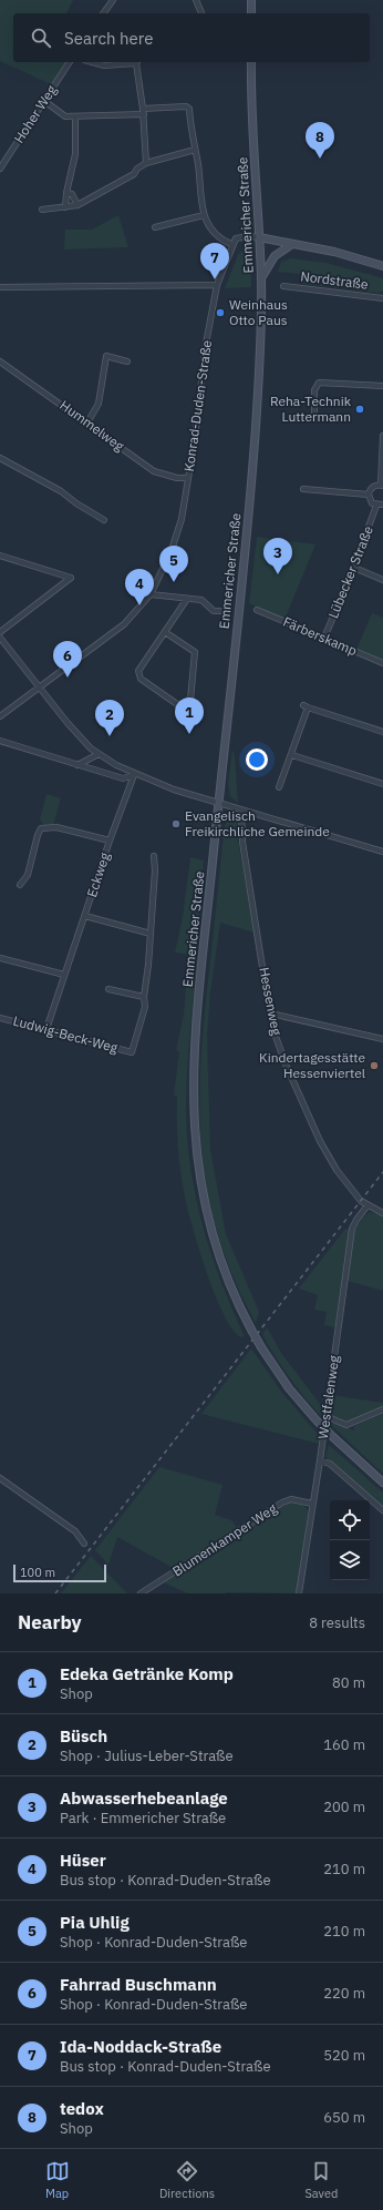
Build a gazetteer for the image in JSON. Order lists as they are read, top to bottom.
{
  "streets": {
    "main road": ["Emmericher Straße", "Nordstraße"],
    "street": [
      "Hoher Weg",
      "Konrad-Duden-Straße",
      "Hummelweg",
      "Lübecker Straße",
      "Färberskamp",
      "Eckweg",
      "Hessenweg",
      "Ludwig-Beck-Weg",
      "Westfalenweg",
      "Blumenkamper Weg"
    ]
  },
  "crossings": [
    ["Emmericher Straße", "Nordstraße"],
    ["Konrad-Duden-Straße", "Hummelweg"],
    ["Lübecker Straße", "Färberskamp"],
    ["Eckweg", "Ludwig-Beck-Weg"],
    ["Hessenweg", "Westfalenweg"],
    ["Westfalenweg", "Blumenkamper Weg"]
  ],
  "places": [
    "Weinhaus Otto Paus",
    "Reha-Technik Luttermann",
    "Evangelisch Freikirchliche Gemeinde",
    "Kindertagesstätte Hessenviertel"
  ],
  "scale_bar": "100 m",
  "page": {
    "search": "Search here",
    "pins": [
      "8",
      "7",
      "3",
      "5",
      "4",
      "6",
      "1",
      "2"
    ],
    "scale": "100 m",
    "heading": ["Nearby", "8 results"],
    "list": [
      {
        "mark": "1",
        "name": "Edeka Getränke Komp",
        "note": "Shop",
        "value": "80 m"
      },
      {
        "mark": "2",
        "name": "Büsch",
        "note": "Shop · Julius-Leber-Straße",
        "value": "160 m"
      },
      {
        "mark": "3",
        "name": "Abwasserhebeanlage",
        "note": "Park · Emmericher Straße",
        "value": "200 m"
      },
      {
        "mark": "4",
        "name": "Hüser",
        "note": "Bus stop · Konrad-Duden-Straße",
        "value": "210 m"
      },
      {
        "mark": "5",
        "name": "Pia Uhlig",
        "note": "Shop · Konrad-Duden-Straße",
        "value": "210 m"
      },
      {
        "mark": "6",
        "name": "Fahrrad Buschmann",
        "note": "Shop · Konrad-Duden-Straße",
        "value": "220 m"
      },
      {
        "mark": "7",
        "name": "Ida-Noddack-Straße",
        "note": "Bus stop · Konrad-Duden-Straße",
        "value": "520 m"
      },
      {
        "mark": "8",
        "name": "tedox",
        "note": "Shop",
        "value": "650 m"
      }
    ],
    "nav": ["Map", "Directions", "Saved"]
  }
}
